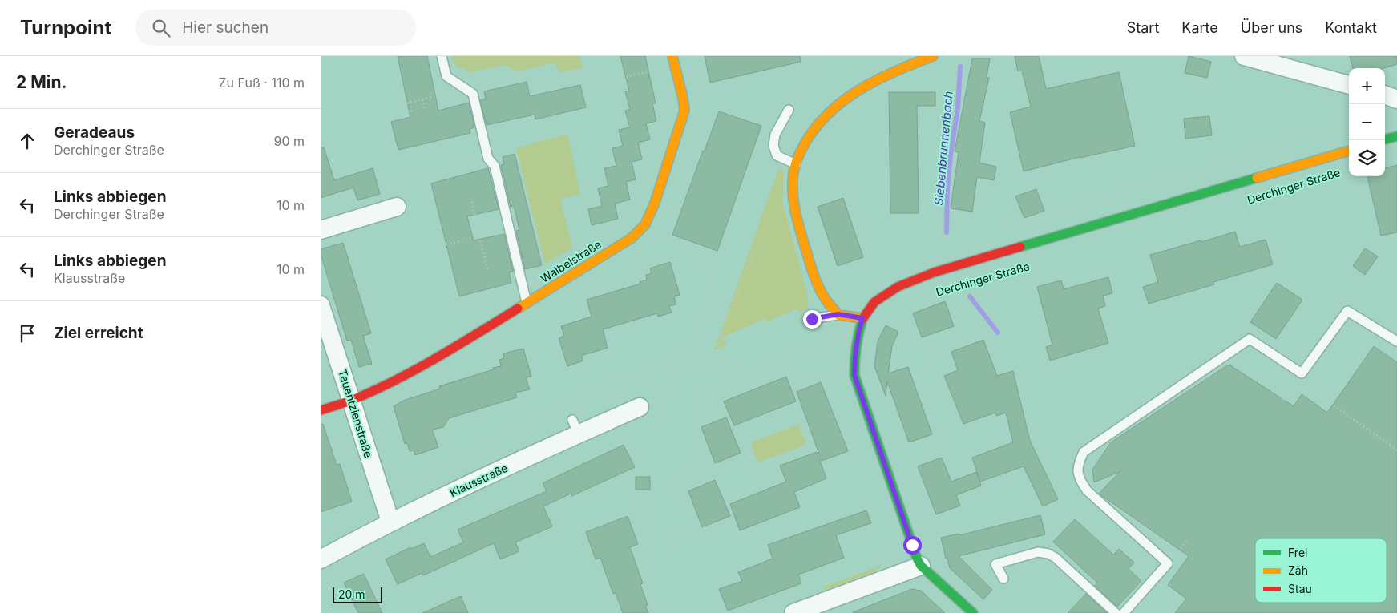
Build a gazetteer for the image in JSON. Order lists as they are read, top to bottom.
{
  "streets": {
    "street": [
      "Derchinger Straße",
      "Waibelstraße",
      "Tauentzienstraße",
      "Klausstraße"
    ]
  },
  "crossings": [
    ["Waibelstraße", "Tauentzienstraße"],
    ["Tauentzienstraße", "Klausstraße"]
  ],
  "water": ["Siebenbrunnenbach"],
  "legend": ["Frei", "Zäh", "Stau"],
  "scale_bar": "20 m",
  "page": {
    "header": "Turnpoint",
    "search": "Hier suchen",
    "nav": [
      "Start",
      "Karte",
      "Über uns",
      "Kontakt"
    ],
    "heading": ["2 Min.", "Zu Fuß · 110 m"],
    "map_buttons": ["+", "−"],
    "list": [
      ["Geradeaus", "Derchinger Straße", "90 m"],
      ["Links abbiegen", "Derchinger Straße", "10 m"],
      ["Links abbiegen", "Klausstraße", "10 m"],
      "Ziel erreicht"
    ],
    "scale": "20 m"
  }
}
